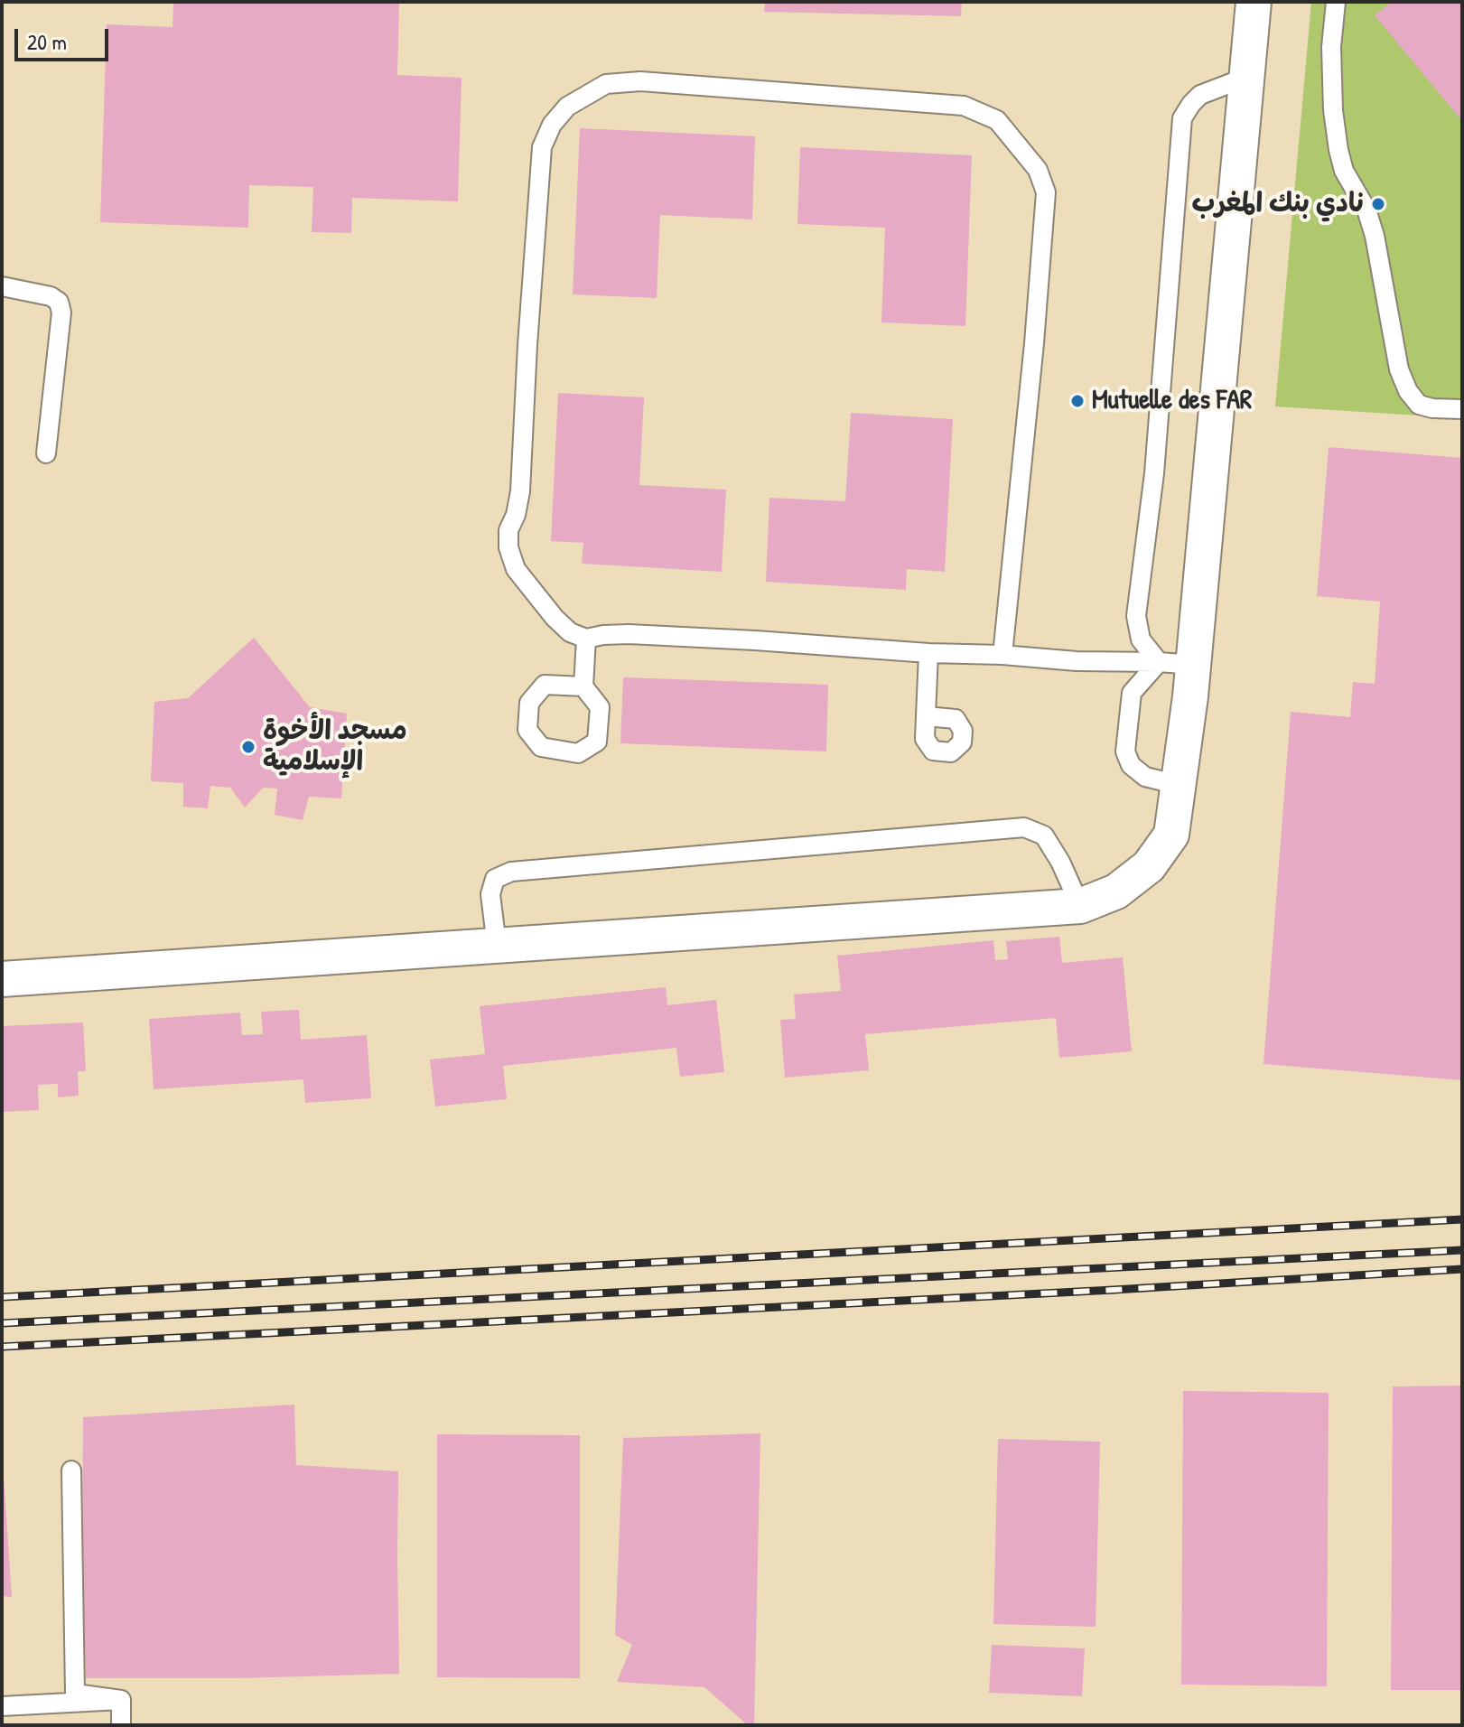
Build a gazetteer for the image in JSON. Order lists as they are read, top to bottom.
{
  "places": ["نادي بنك المغرب", "Mutuelle des FAR", "مسجد الأخوة الإسلامية"],
  "scale_bar": "20 m"
}
